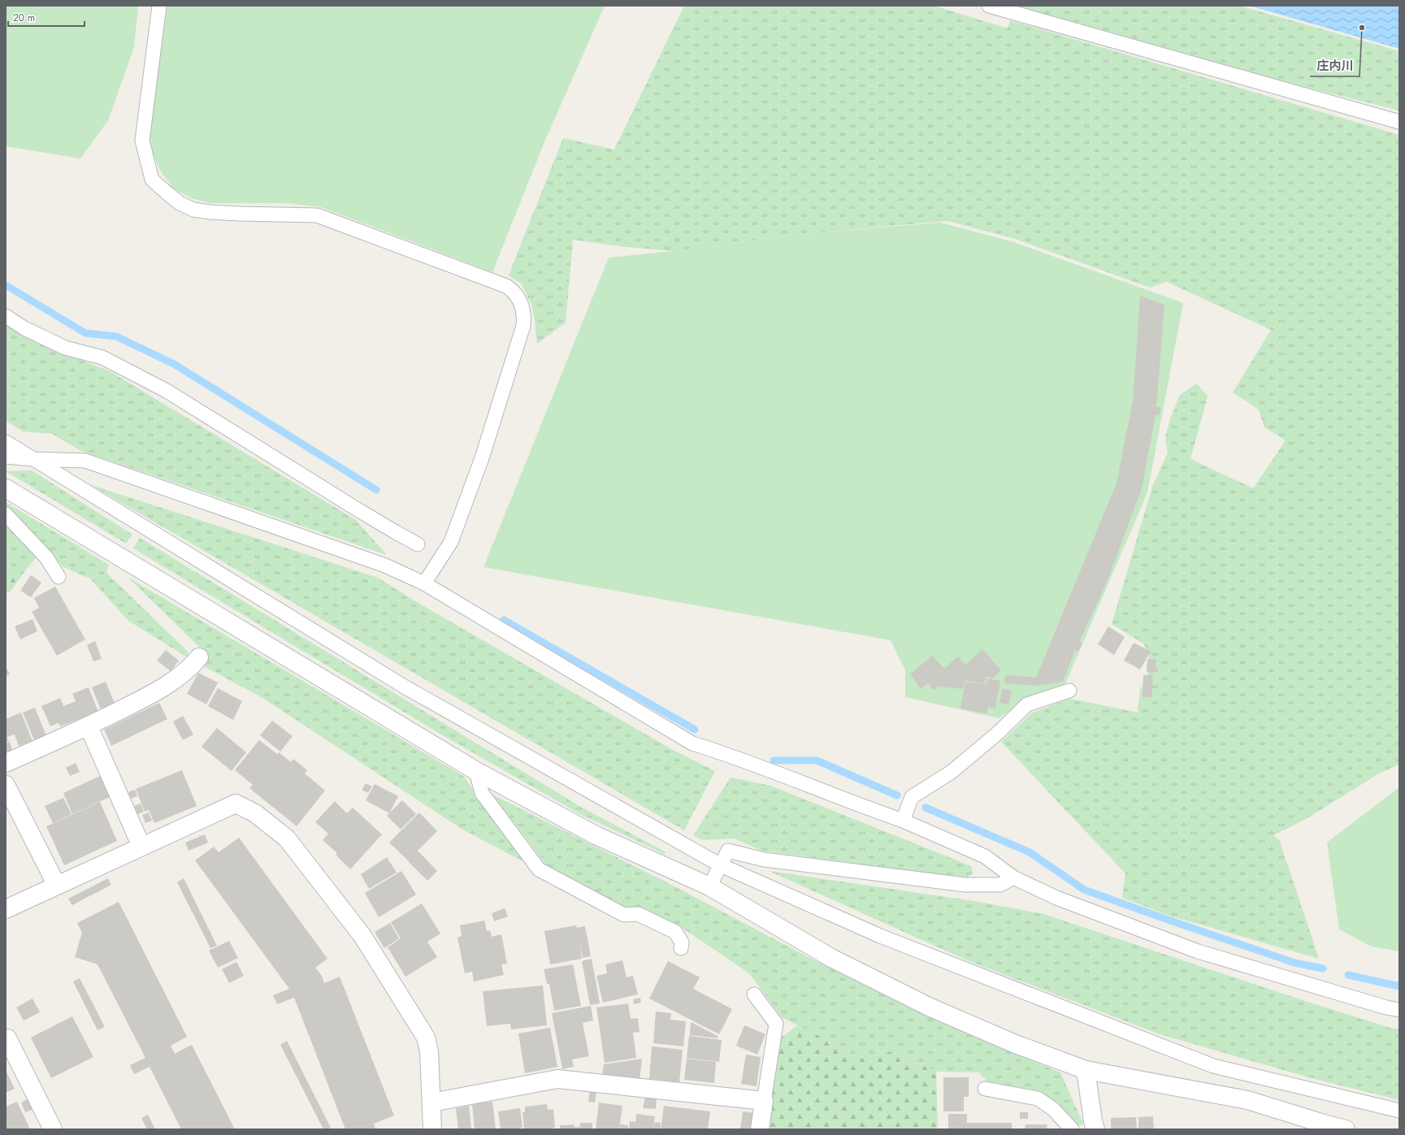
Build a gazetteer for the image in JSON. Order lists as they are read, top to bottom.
{
  "places": ["庄内川"],
  "scale_bar": "20 m"
}
